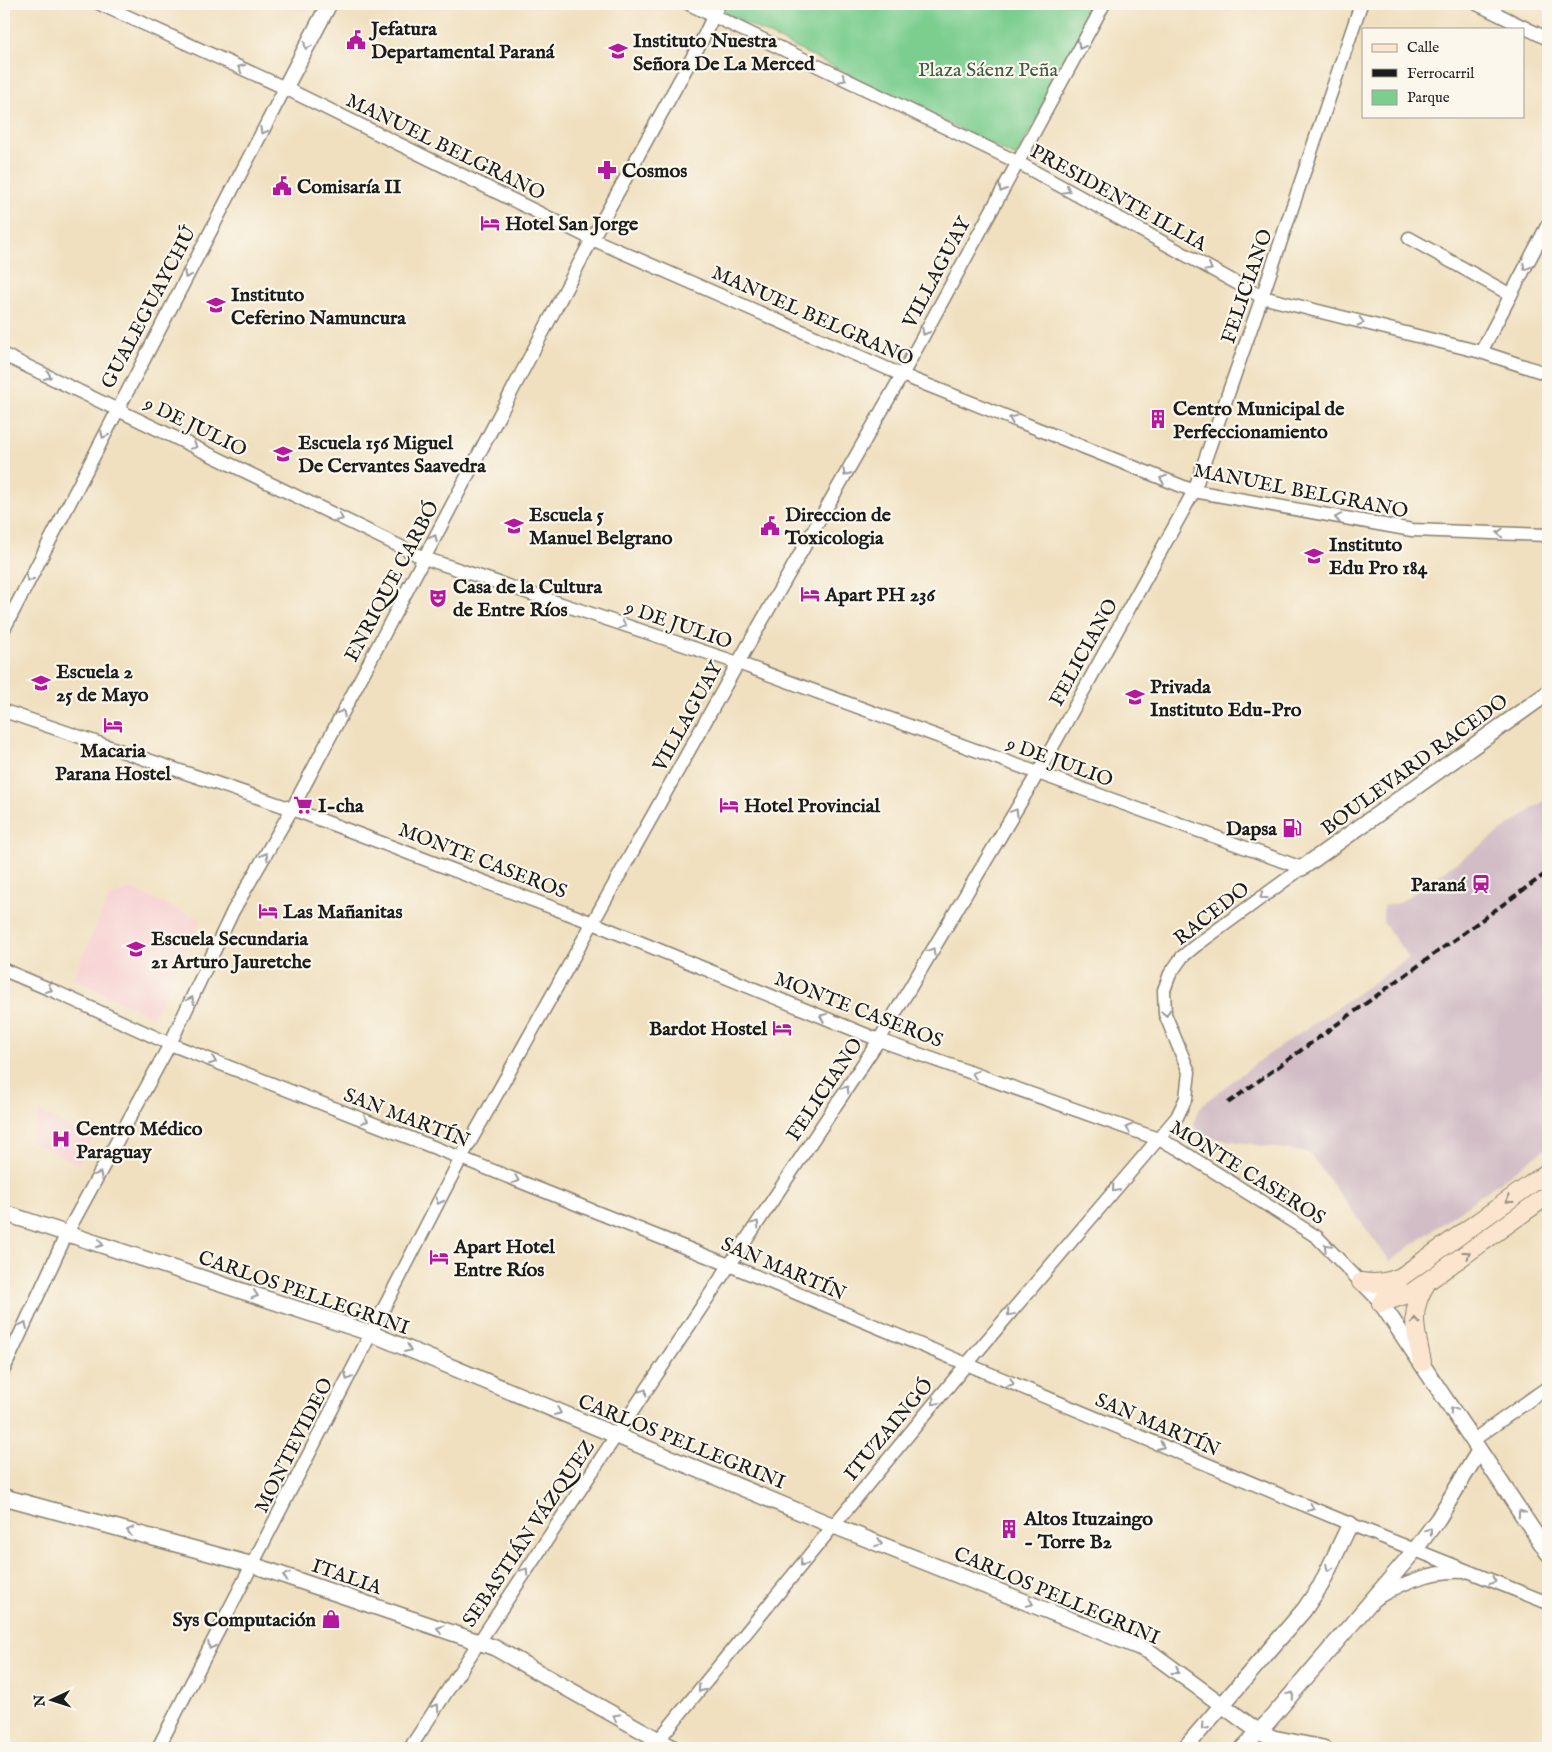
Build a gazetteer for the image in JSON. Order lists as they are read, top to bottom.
{
  "streets": {
    "street": [
      "MANUEL BELGRANO",
      "PRESIDENTE ILLIA",
      "VILLAGUAY",
      "FELICIANO",
      "GUALEGUAYCHÚ",
      "9 DE JULIO",
      "ENRIQUE CARBÓ",
      "BOULEVARD RACEDO",
      "MONTE CASEROS",
      "RACEDO",
      "SAN MARTÍN",
      "CARLOS PELLEGRINI",
      "ITUZAINGÓ",
      "MONTEVIDEO",
      "SEBASTIÁN VÁZQUEZ",
      "ITALIA"
    ]
  },
  "crossings": [
    ["MANUEL BELGRANO", "VILLAGUAY"],
    ["MANUEL BELGRANO", "FELICIANO"],
    ["MANUEL BELGRANO", "GUALEGUAYCHÚ"],
    ["MANUEL BELGRANO", "ENRIQUE CARBÓ"],
    ["PRESIDENTE ILLIA", "VILLAGUAY"],
    ["PRESIDENTE ILLIA", "FELICIANO"],
    ["PRESIDENTE ILLIA", "ENRIQUE CARBÓ"],
    ["VILLAGUAY", "9 DE JULIO"],
    ["VILLAGUAY", "MONTE CASEROS"],
    ["VILLAGUAY", "SAN MARTÍN"],
    ["VILLAGUAY", "MONTEVIDEO"],
    ["FELICIANO", "9 DE JULIO"],
    ["FELICIANO", "MONTE CASEROS"],
    ["FELICIANO", "SAN MARTÍN"],
    ["FELICIANO", "SEBASTIÁN VÁZQUEZ"],
    ["GUALEGUAYCHÚ", "9 DE JULIO"],
    ["9 DE JULIO", "ENRIQUE CARBÓ"],
    ["9 DE JULIO", "BOULEVARD RACEDO"],
    ["9 DE JULIO", "RACEDO"],
    ["ENRIQUE CARBÓ", "MONTE CASEROS"],
    ["ENRIQUE CARBÓ", "SAN MARTÍN"],
    ["ENRIQUE CARBÓ", "CARLOS PELLEGRINI"],
    ["BOULEVARD RACEDO", "RACEDO"],
    ["MONTE CASEROS", "RACEDO"],
    ["MONTE CASEROS", "ITUZAINGÓ"],
    ["RACEDO", "ITUZAINGÓ"],
    ["SAN MARTÍN", "ITUZAINGÓ"],
    ["SAN MARTÍN", "MONTEVIDEO"],
    ["SAN MARTÍN", "SEBASTIÁN VÁZQUEZ"],
    ["CARLOS PELLEGRINI", "ITUZAINGÓ"],
    ["CARLOS PELLEGRINI", "MONTEVIDEO"],
    ["CARLOS PELLEGRINI", "SEBASTIÁN VÁZQUEZ"],
    ["ITUZAINGÓ", "ITALIA"],
    ["MONTEVIDEO", "ITALIA"],
    ["SEBASTIÁN VÁZQUEZ", "ITALIA"]
  ],
  "one_way": [
    "MANUEL BELGRANO",
    "PRESIDENTE ILLIA",
    "VILLAGUAY",
    "FELICIANO",
    "GUALEGUAYCHÚ",
    "9 DE JULIO",
    "ENRIQUE CARBÓ",
    "MONTE CASEROS",
    "RACEDO",
    "SAN MARTÍN",
    "CARLOS PELLEGRINI",
    "ITUZAINGÓ",
    "MONTEVIDEO",
    "SEBASTIÁN VÁZQUEZ",
    "ITALIA"
  ],
  "parks": ["Plaza Sáenz Peña"],
  "places": {
    "public building": ["Jefatura Departamental Paraná", "Comisaría II", "Direccion de Toxicologia"],
    "school or university": [
      "Instituto Nuestra Señora De La Merced",
      "Instituto Ceferino Namuncura",
      "Escuela 156 Miguel De Cervantes Saavedra",
      "Escuela 5 Manuel Belgrano",
      "Instituto Edu Pro 184",
      "Escuela 2 25 de Mayo",
      "Privada Instituto Edu-Pro",
      "Escuela Secundaria 21 Arturo Jauretche"
    ],
    "pharmacy": ["Cosmos"],
    "hotel": [
      "Hotel San Jorge",
      "Apart PH 236",
      "Macaria Parana Hostel",
      "Hotel Provincial",
      "Las Mañanitas",
      "Bardot Hostel",
      "Apart Hotel Entre Ríos"
    ],
    "building": ["Centro Municipal de Perfeccionamiento", "Altos Ituzaingo - Torre B2"],
    "theatre": ["Casa de la Cultura de Entre Ríos"],
    "supermarket": ["I-cha"],
    "fuel station": ["Dapsa"],
    "station": ["Paraná"],
    "hospital": ["Centro Médico Paraguay"],
    "shop": ["Sys Computación"]
  },
  "legend": ["Calle", "Ferrocarril", "Parque"],
  "north": "left"
}
